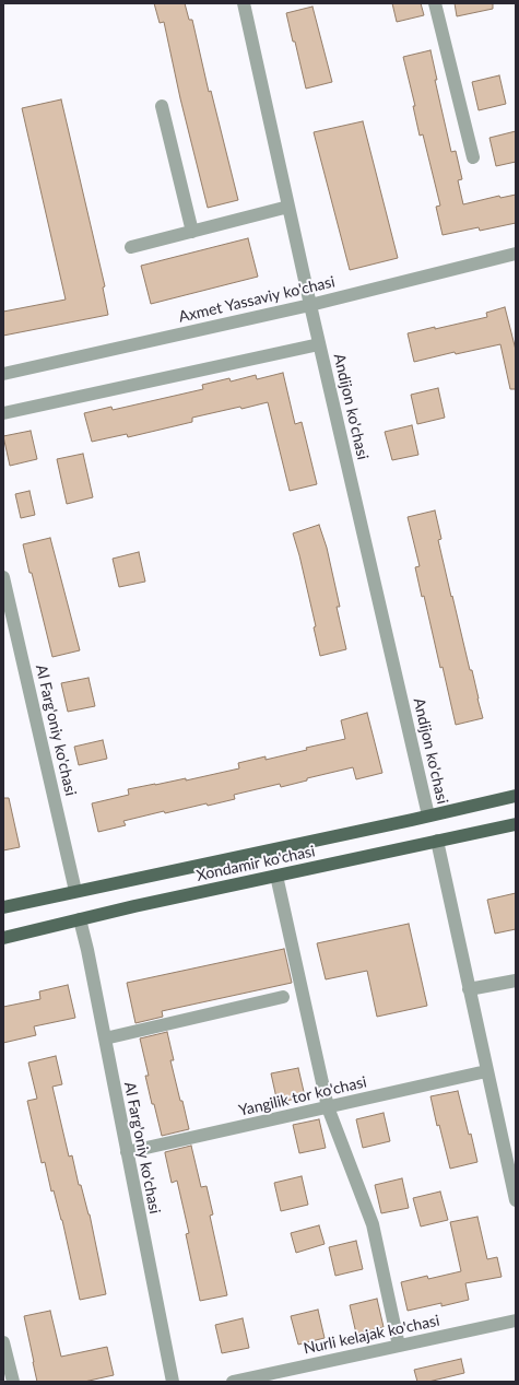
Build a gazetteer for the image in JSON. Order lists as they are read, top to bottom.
{
  "streets": {
    "main road": ["Xondamir ko'chasi"],
    "street": [
      "Axmet Yassaviy ko'chasi",
      "Andijon ko'chasi",
      "Al Farg'oniy ko'chasi",
      "Yangilik tor ko'chasi",
      "Nurli kelajak ko'chasi"
    ]
  },
  "crossings": [
    ["Axmet Yassaviy ko'chasi", "Andijon ko'chasi"],
    ["Andijon ko'chasi", "Xondamir ko'chasi"],
    ["Al Farg'oniy ko'chasi", "Xondamir ko'chasi"],
    ["Al Farg'oniy ko'chasi", "Yangilik tor ko'chasi"]
  ]
}
